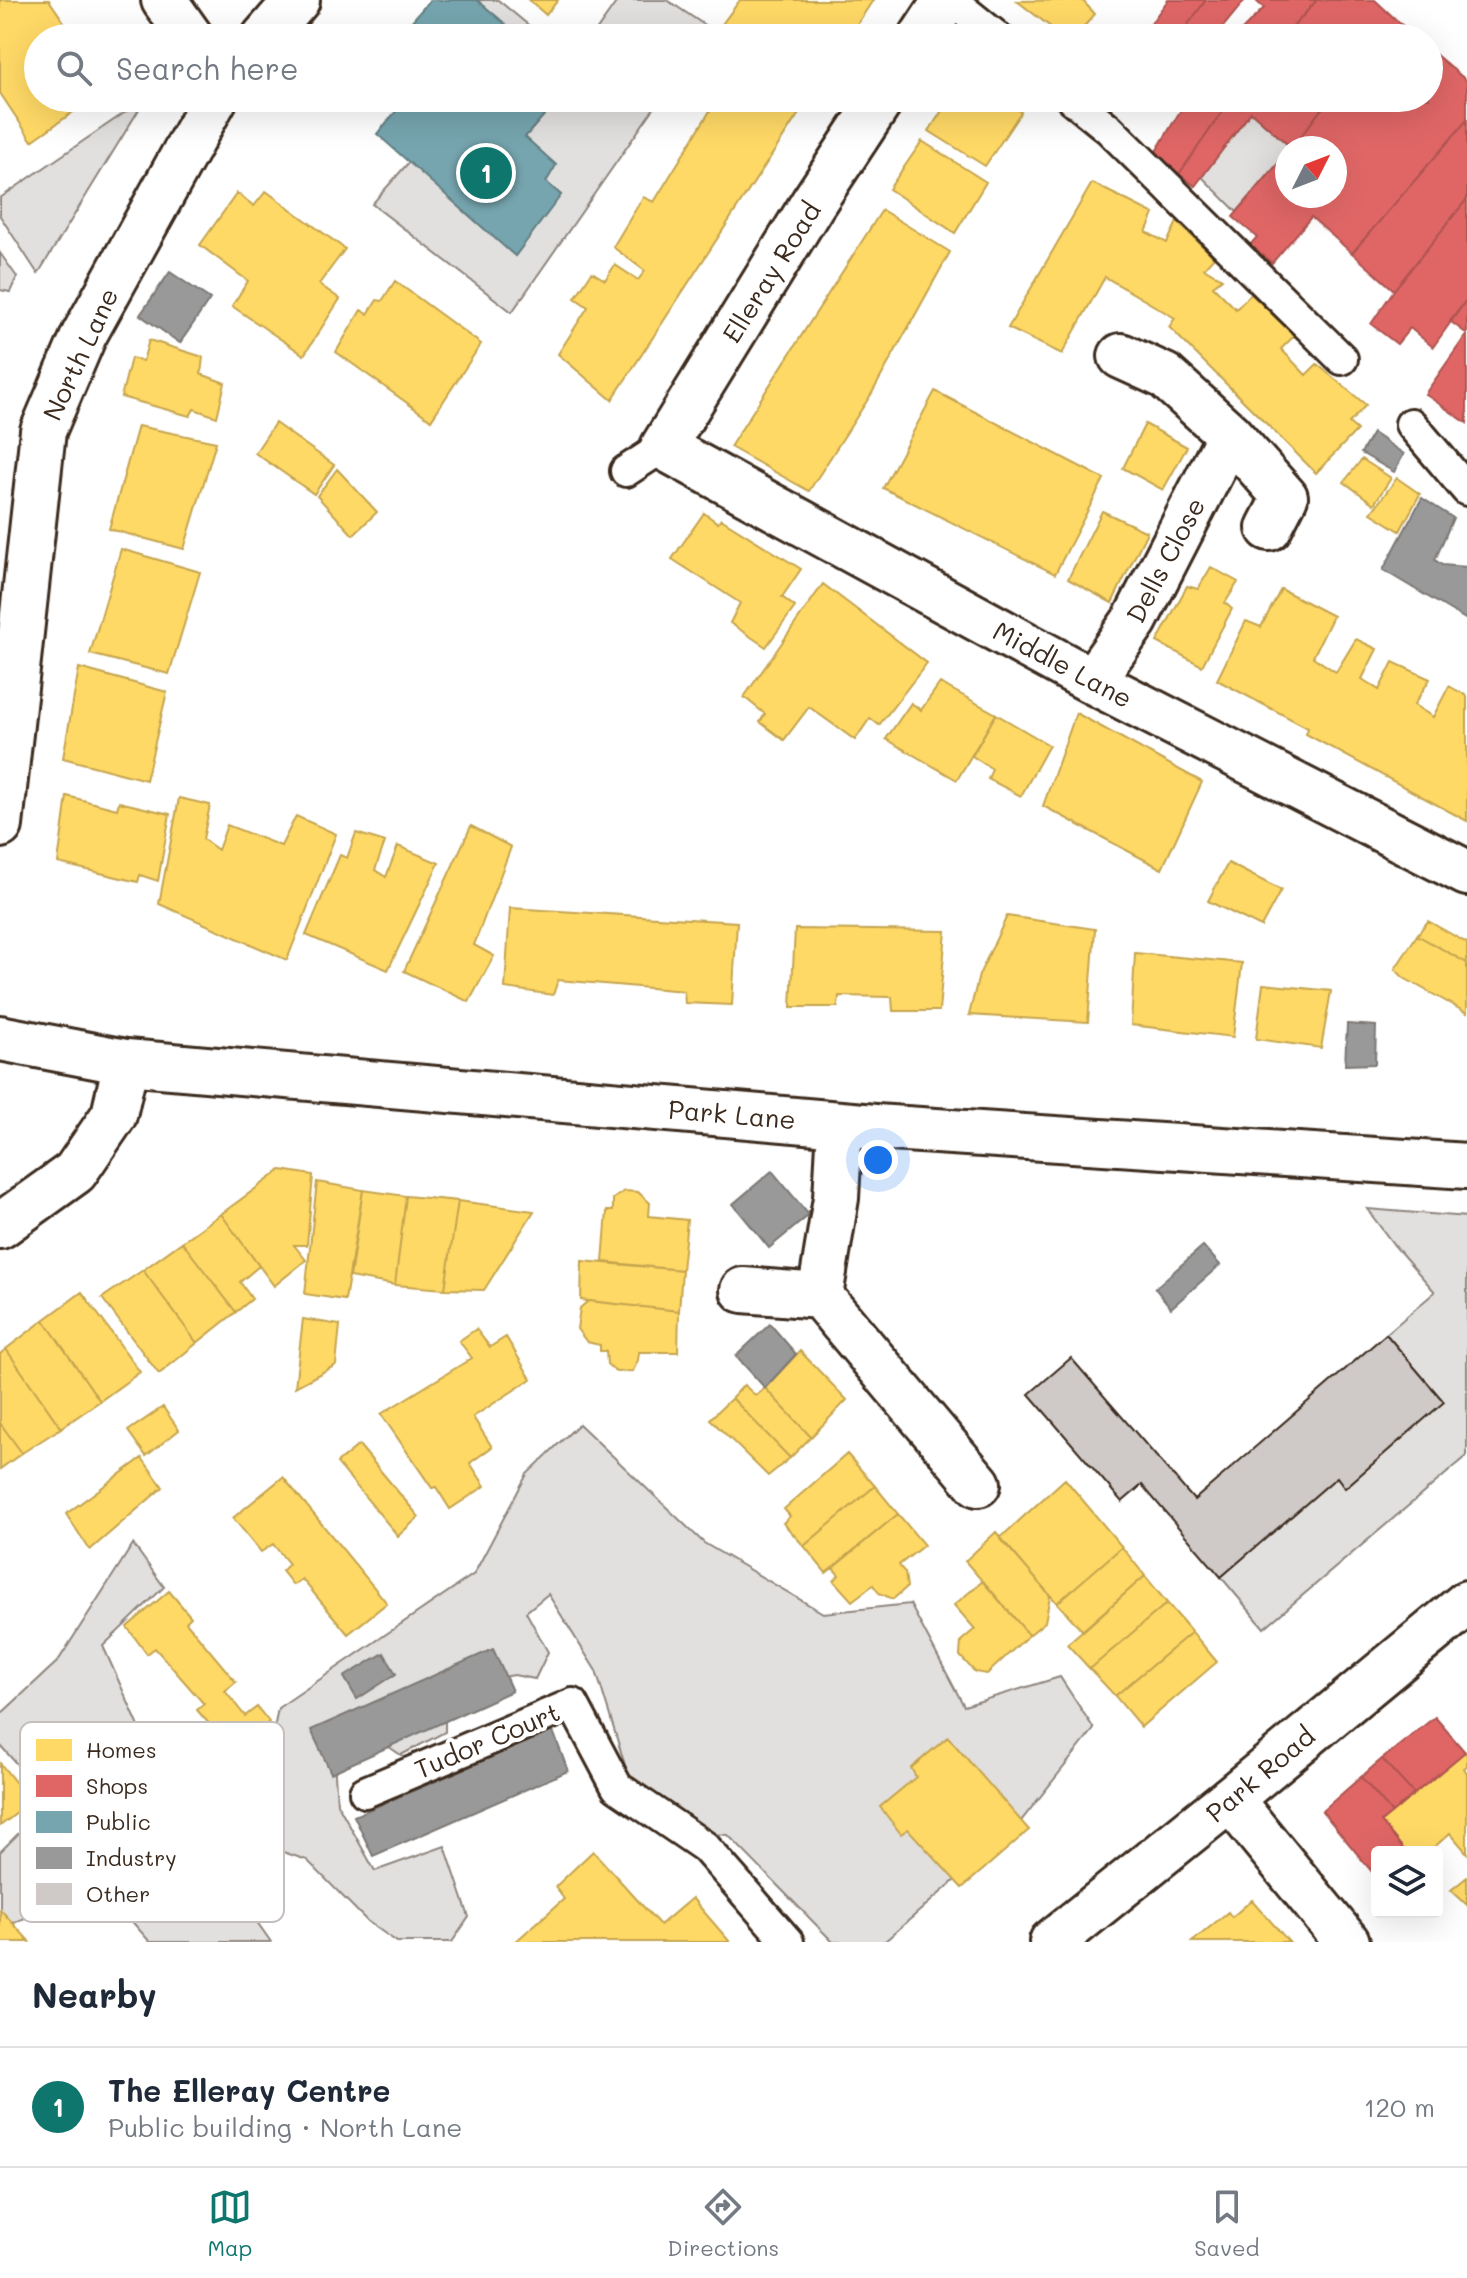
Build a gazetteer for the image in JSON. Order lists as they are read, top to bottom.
{
  "streets": {
    "street": [
      "Elleray Road",
      "North Lane",
      "Dells Close",
      "Middle Lane",
      "Park Lane",
      "Park Road"
    ],
    "lane": ["Tudor Court"]
  },
  "crossings": [
    ["Elleray Road", "Middle Lane"],
    ["Dells Close", "Middle Lane"]
  ],
  "legend": [
    "Homes",
    "Shops",
    "Public",
    "Industry",
    "Other"
  ],
  "north": "top right",
  "page": {
    "search": "Search here",
    "pins": "1",
    "heading": "Nearby",
    "list": [
      {
        "mark": "1",
        "name": "The Elleray Centre",
        "note": "Public building · North Lane",
        "value": "120 m"
      }
    ],
    "nav": ["Map", "Directions", "Saved"]
  }
}
